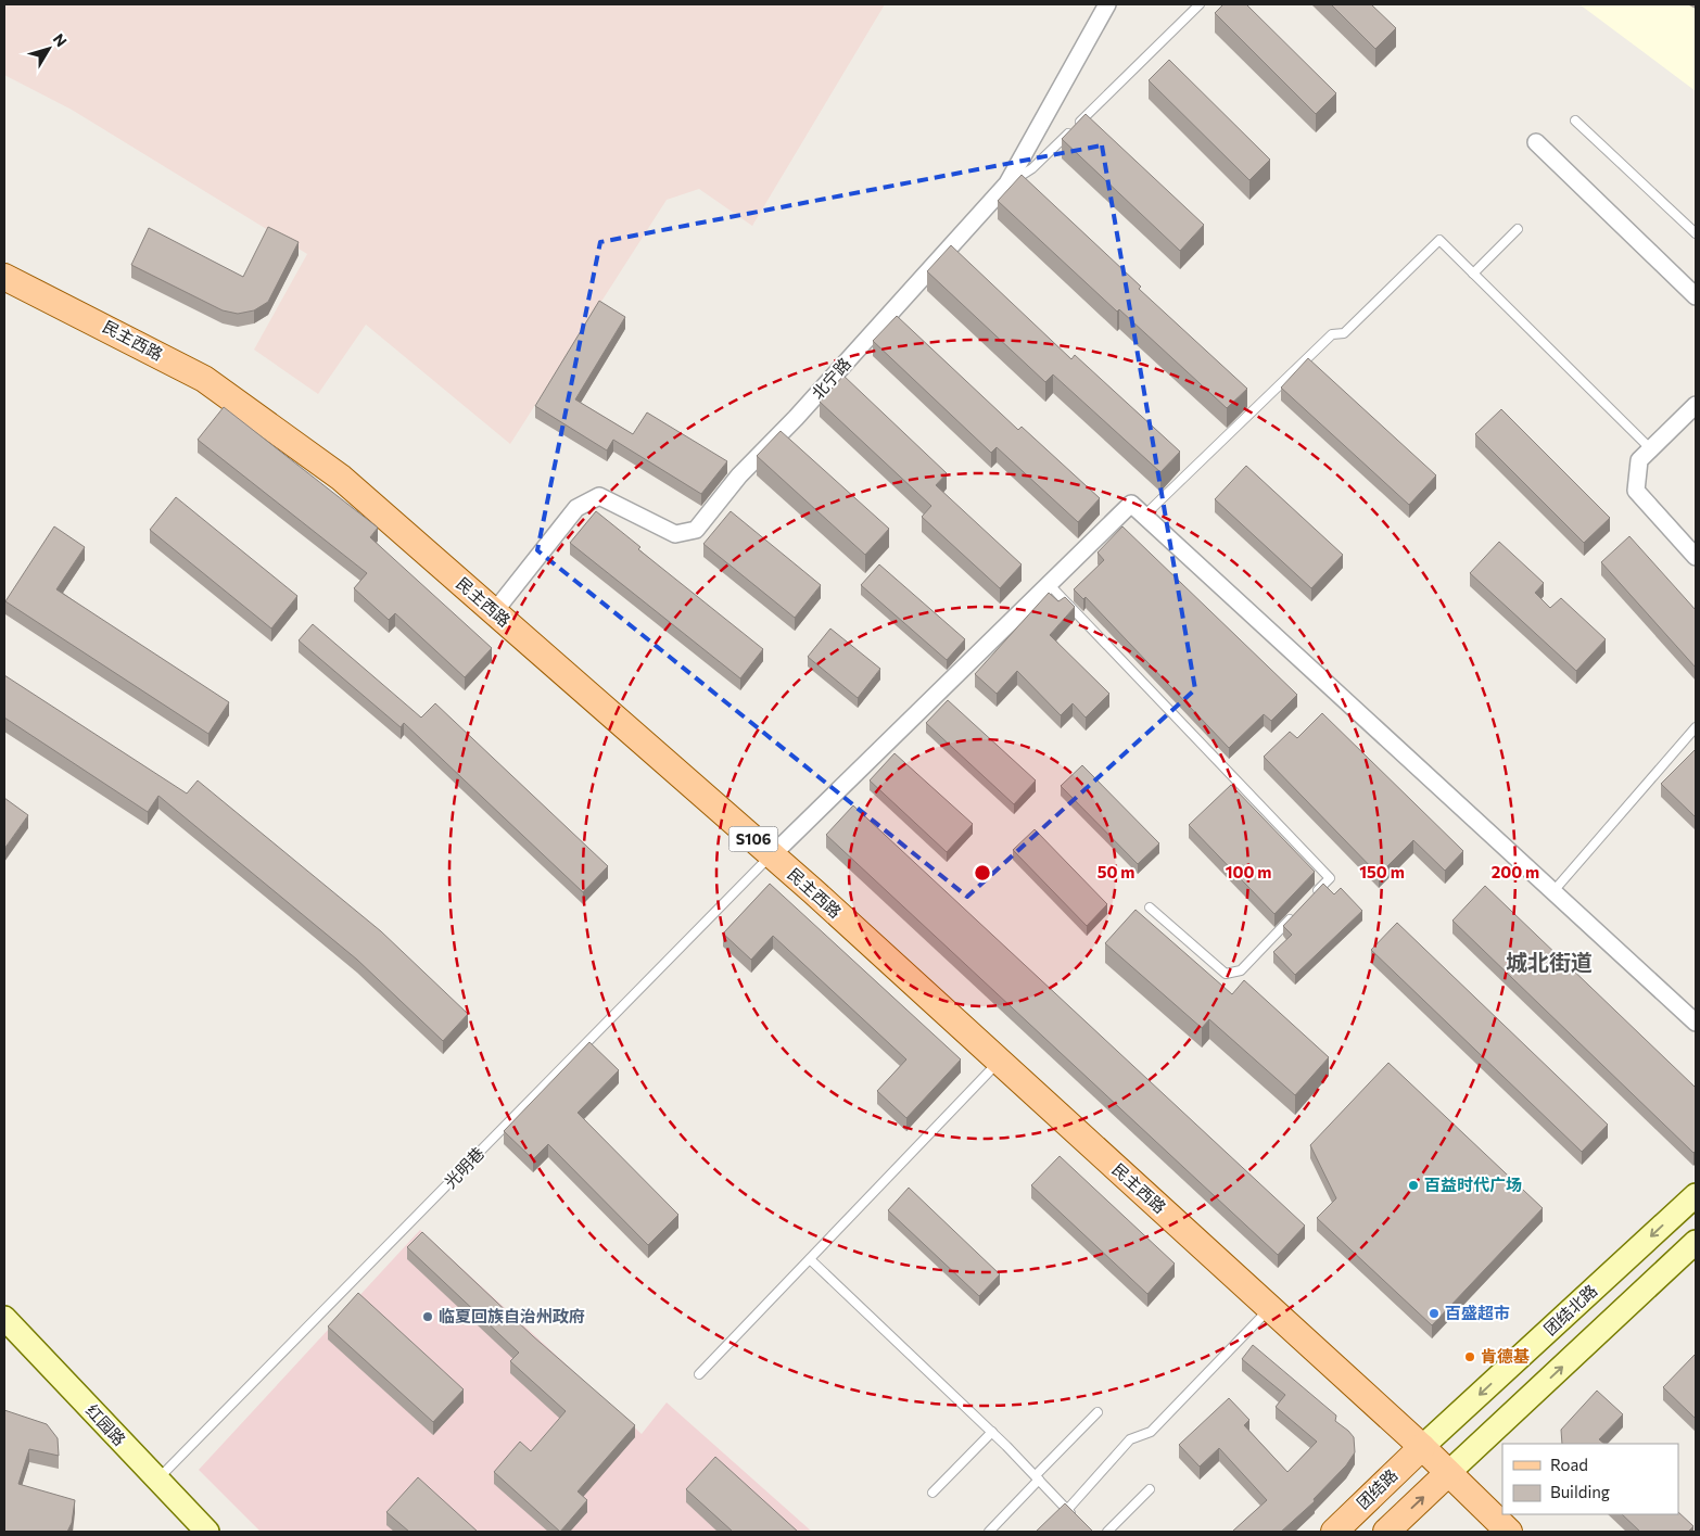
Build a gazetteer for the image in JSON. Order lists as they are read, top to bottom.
{
  "streets": {
    "main road": [
      "民主西路",
      "S106",
      "团结北路",
      "红园路",
      "团结路"
    ],
    "street": ["北宁路"],
    "lane": ["光明巷"]
  },
  "crossings": [
    ["民主西路", "北宁路"],
    ["民主西路", "S106"],
    ["民主西路", "光明巷"],
    ["民主西路", "团结北路"],
    ["民主西路", "团结路"],
    ["光明巷", "红园路"],
    ["团结北路", "团结路"]
  ],
  "districts": ["城北街道"],
  "places": [
    "百益时代广场",
    "百盛超市",
    "临夏回族自治州政府",
    "肯德基"
  ],
  "legend": ["Road", "Building"],
  "north": "top right",
  "rings": [
    "50 m",
    "100 m",
    "150 m",
    "200 m"
  ]
}
